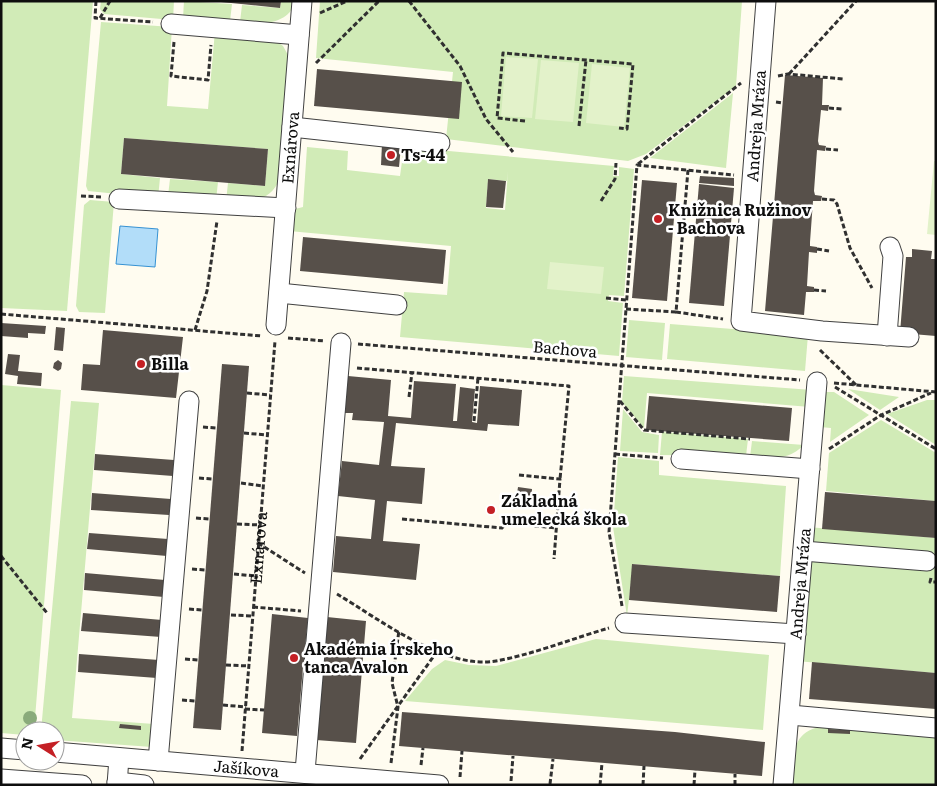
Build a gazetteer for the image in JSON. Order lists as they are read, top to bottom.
{
  "streets": {
    "street": ["Andreja Mráza", "Exnárova", "Jašíkova"],
    "path": ["Bachova"]
  },
  "crossings": [
    ["Andreja Mráza", "Bachova"],
    ["Exnárova", "Bachova"]
  ],
  "places": [
    "Ts-44",
    "Knižnica Ružinov - Bachova",
    "Billa",
    "Základná umelecká škola",
    "Akadémia Írskeho tanca Avalon"
  ],
  "north": "left"
}
